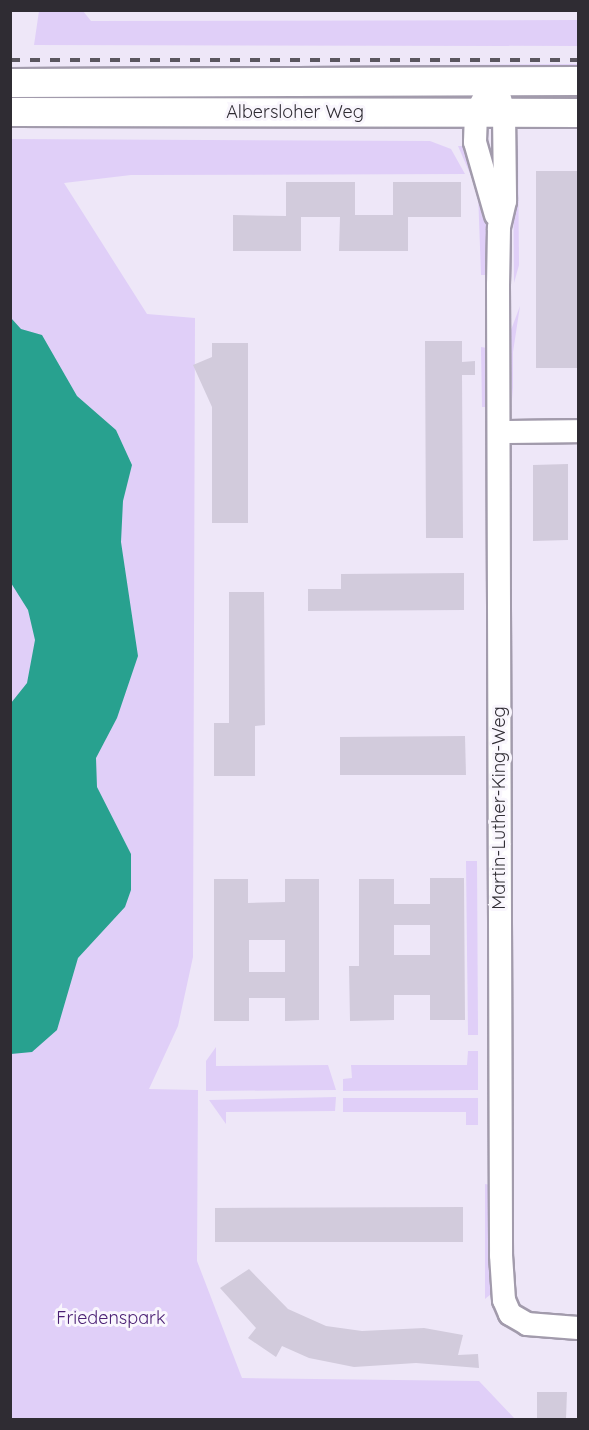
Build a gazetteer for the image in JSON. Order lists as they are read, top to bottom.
{
  "streets": {
    "main road": ["Albersloher Weg"],
    "street": ["Martin-Luther-King-Weg"]
  },
  "crossings": [
    ["Albersloher Weg", "Martin-Luther-King-Weg"]
  ],
  "parks": ["Friedenspark"]
}
